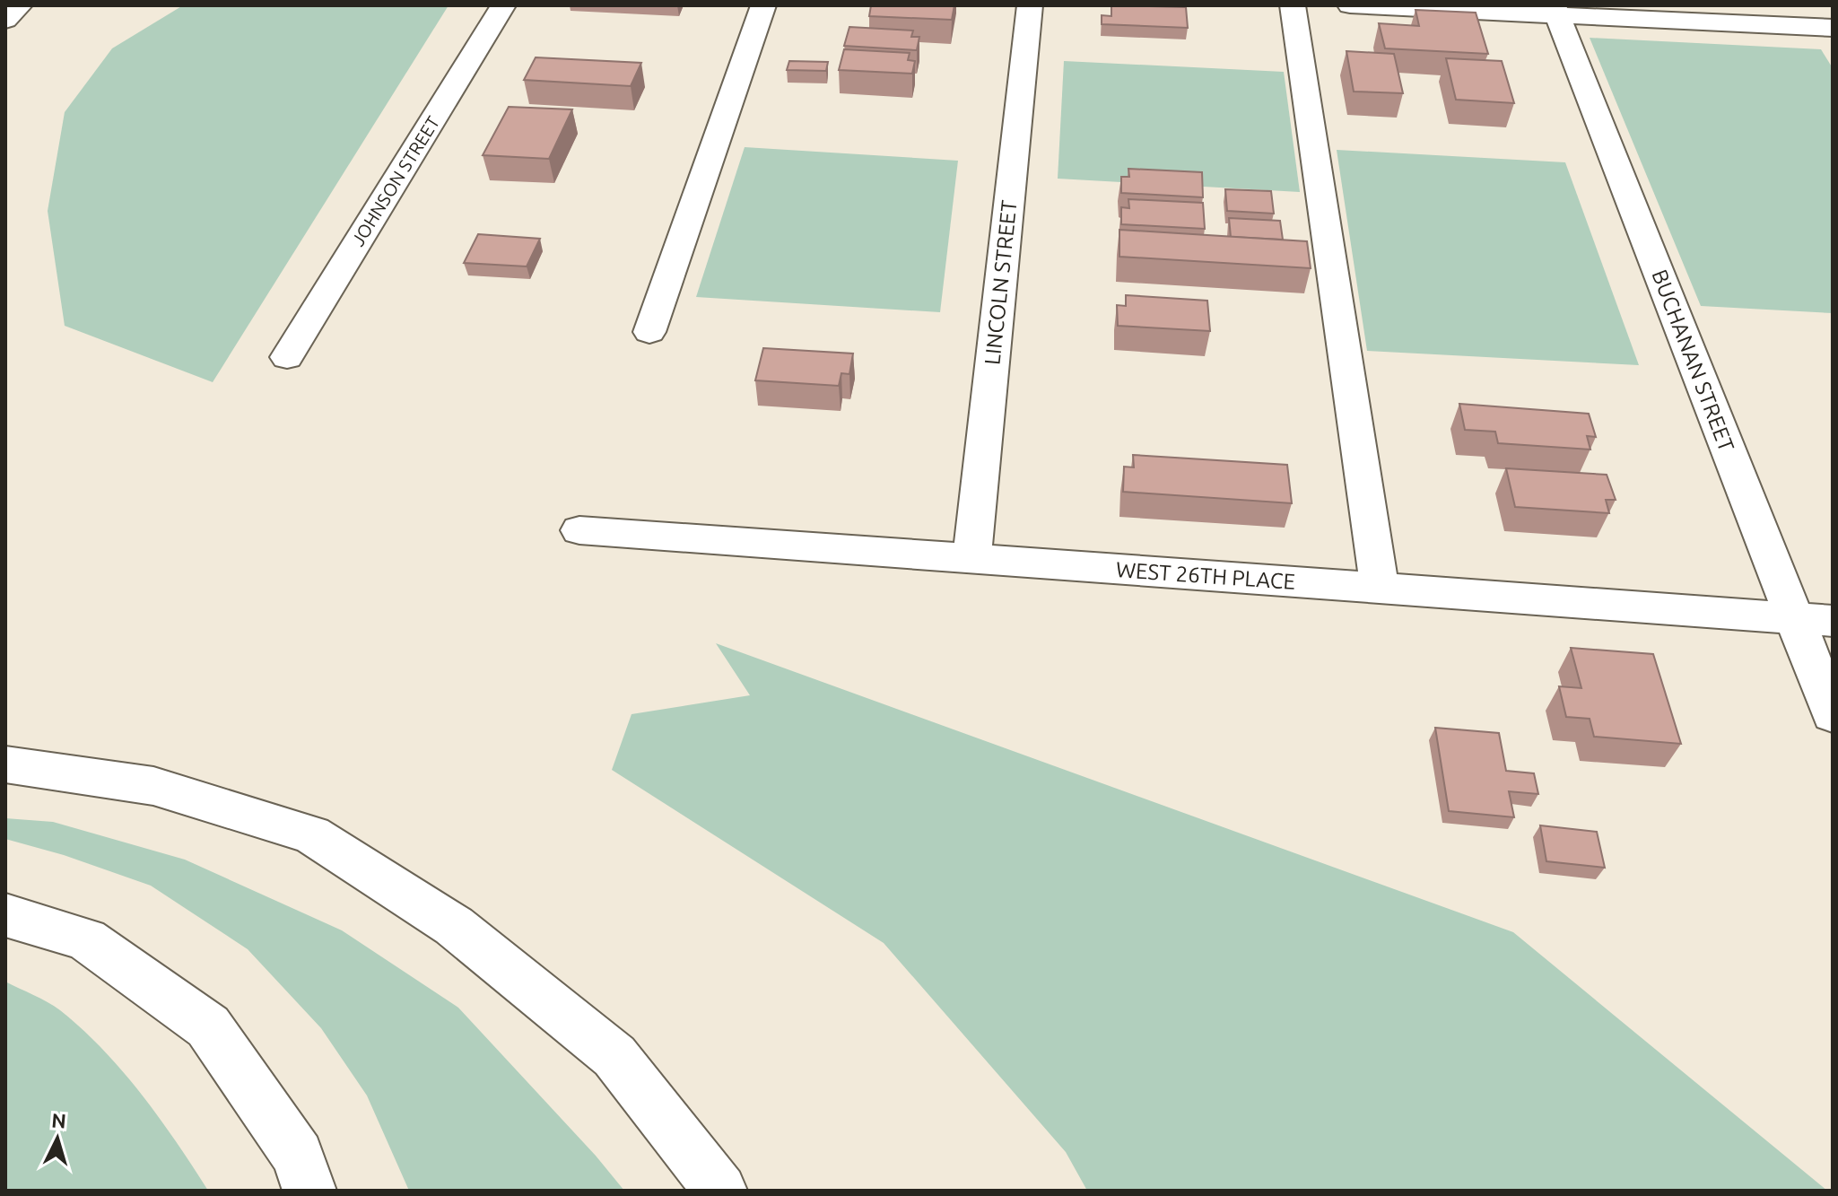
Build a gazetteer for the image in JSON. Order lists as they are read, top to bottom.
{
  "streets": {
    "main road": [
      "JOHNSON STREET",
      "LINCOLN STREET",
      "BUCHANAN STREET",
      "WEST 26TH PLACE"
    ]
  },
  "crossings": [
    ["LINCOLN STREET", "WEST 26TH PLACE"],
    ["BUCHANAN STREET", "WEST 26TH PLACE"]
  ],
  "north": "top"
}
